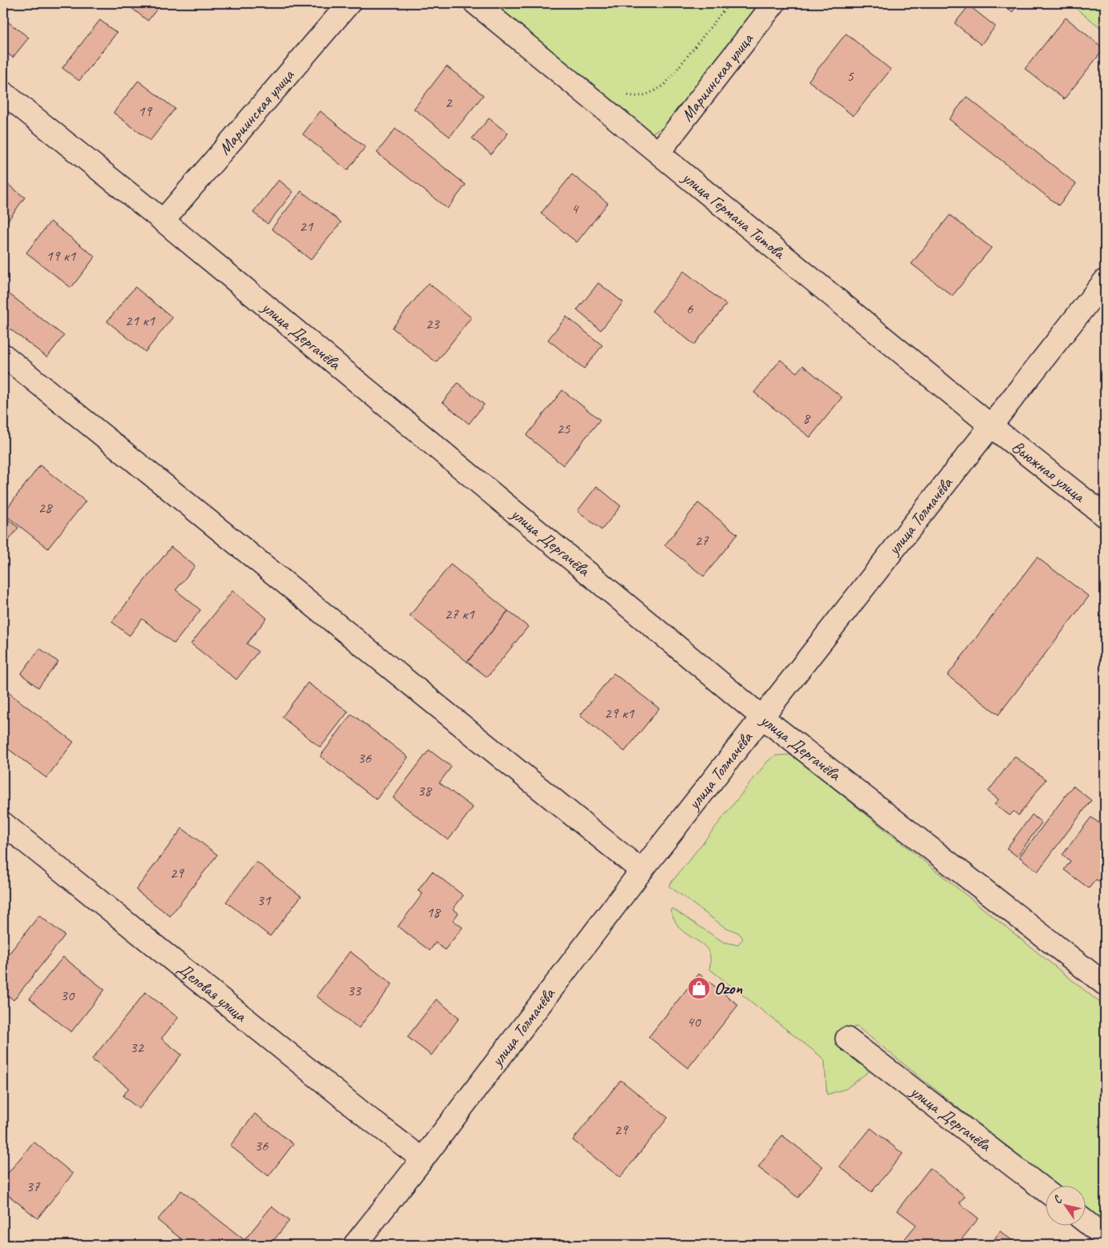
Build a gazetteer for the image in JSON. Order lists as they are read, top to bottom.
{
  "streets": {
    "street": [
      "Мариинская улица",
      "улица Германа Титова",
      "улица Дергачёва",
      "Вьюжная улица",
      "улица Толмачёва",
      "Деловая улица"
    ]
  },
  "crossings": [
    ["Мариинская улица", "улица Германа Титова"],
    ["Мариинская улица", "улица Дергачёва"],
    ["улица Германа Титова", "Вьюжная улица"],
    ["улица Германа Титова", "улица Толмачёва"],
    ["улица Дергачёва", "улица Толмачёва"],
    ["Вьюжная улица", "улица Толмачёва"],
    ["улица Толмачёва", "Деловая улица"]
  ],
  "places": {
    "shop": ["Ozon"]
  },
  "house_numbers": [
    "5",
    "2",
    "19",
    "4",
    "21",
    "19 к1",
    "6",
    "21 к1",
    "23",
    "8",
    "25",
    "28",
    "27",
    "27 к1",
    "29 к1",
    "36",
    "38",
    "29",
    "31",
    "18",
    "33",
    "30",
    "40",
    "32",
    "29",
    "36",
    "37"
  ],
  "north": "top left"
}
